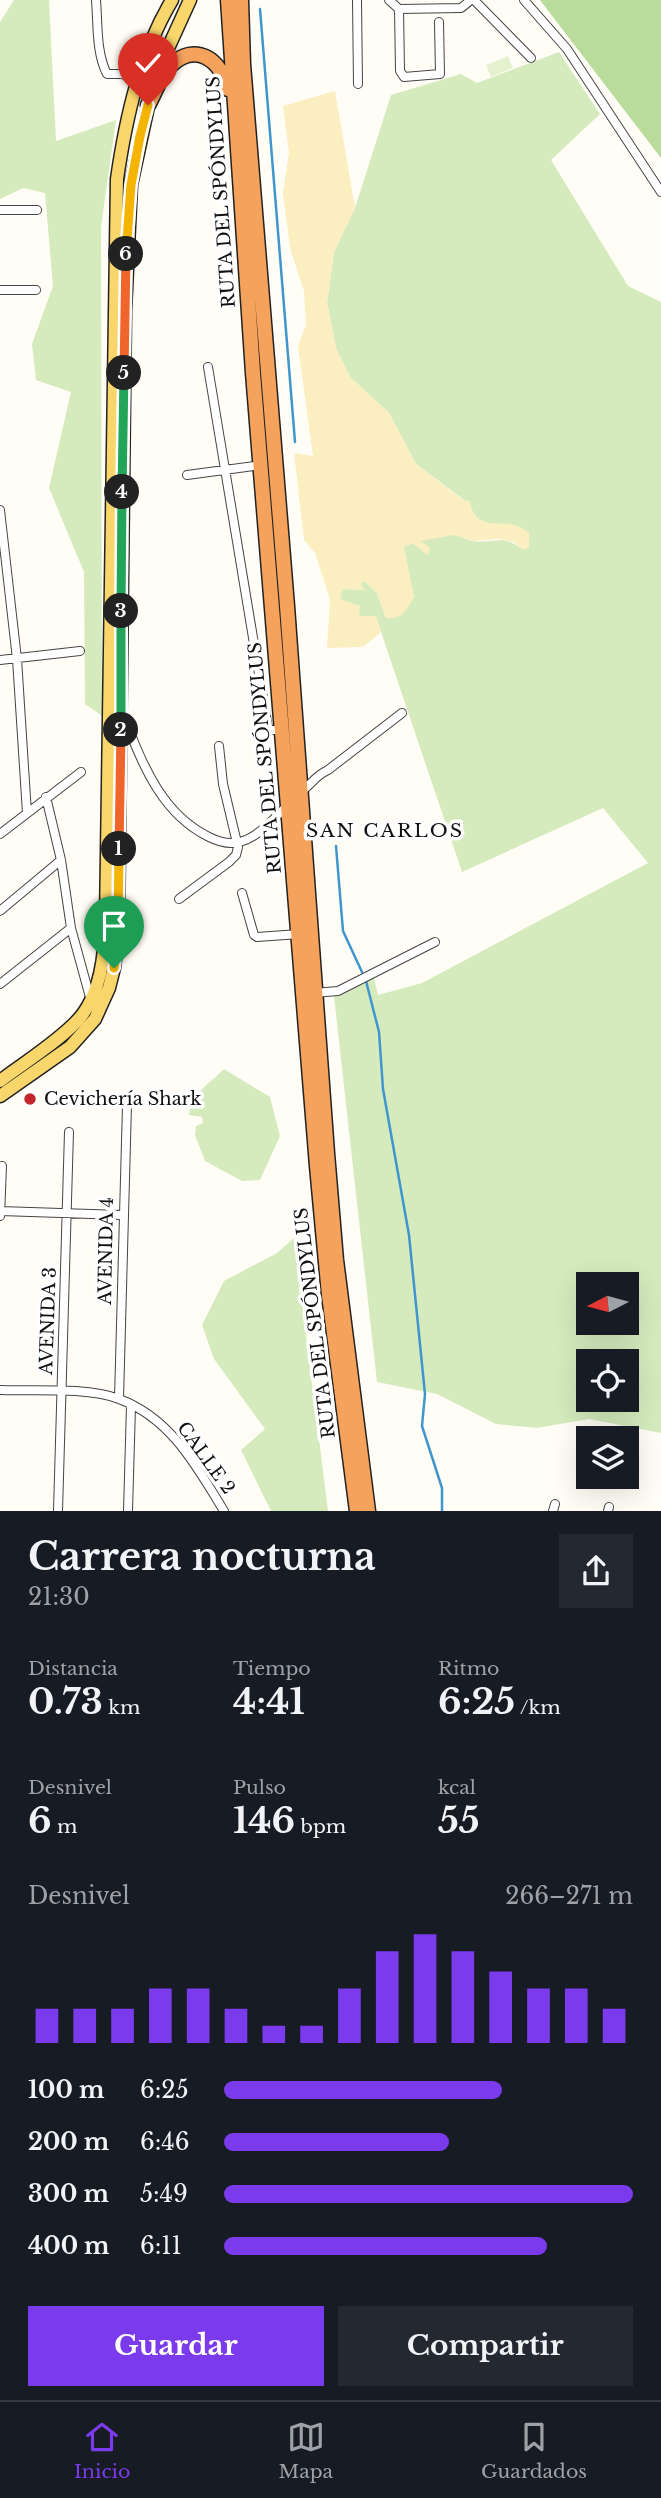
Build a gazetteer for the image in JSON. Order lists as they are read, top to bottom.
{
  "streets": {
    "highway": ["RUTA DEL SPÓNDYLUS"],
    "street": ["AVENIDA 4", "AVENIDA 3", "CALLE 2"]
  },
  "crossings": [
    ["AVENIDA 4", "CALLE 2"],
    ["AVENIDA 3", "CALLE 2"]
  ],
  "districts": ["SAN CARLOS"],
  "places": ["Cevichería Shark"],
  "north": "left",
  "page": {
    "pins": [
      "6",
      "5",
      "4",
      "3",
      "2",
      "1"
    ],
    "heading": ["Carrera nocturna", "21:30"],
    "stats": [
      ["Distancia", "0.73 km"],
      ["Tiempo", "4:41"],
      ["Ritmo", "6:25 /km"],
      ["Desnivel", "6 m"],
      ["Pulso", "146 bpm"],
      ["kcal", "55"]
    ],
    "chart": ["Desnivel", "266–271 m"],
    "list": [
      {
        "name": "100 m",
        "note": "6:25"
      },
      {
        "name": "200 m",
        "note": "6:46"
      },
      {
        "name": "300 m",
        "note": "5:49"
      },
      {
        "name": "400 m",
        "note": "6:11"
      }
    ],
    "buttons": ["Guardar", "Compartir"],
    "tabs": ["Inicio", "Mapa", "Guardados"]
  }
}
